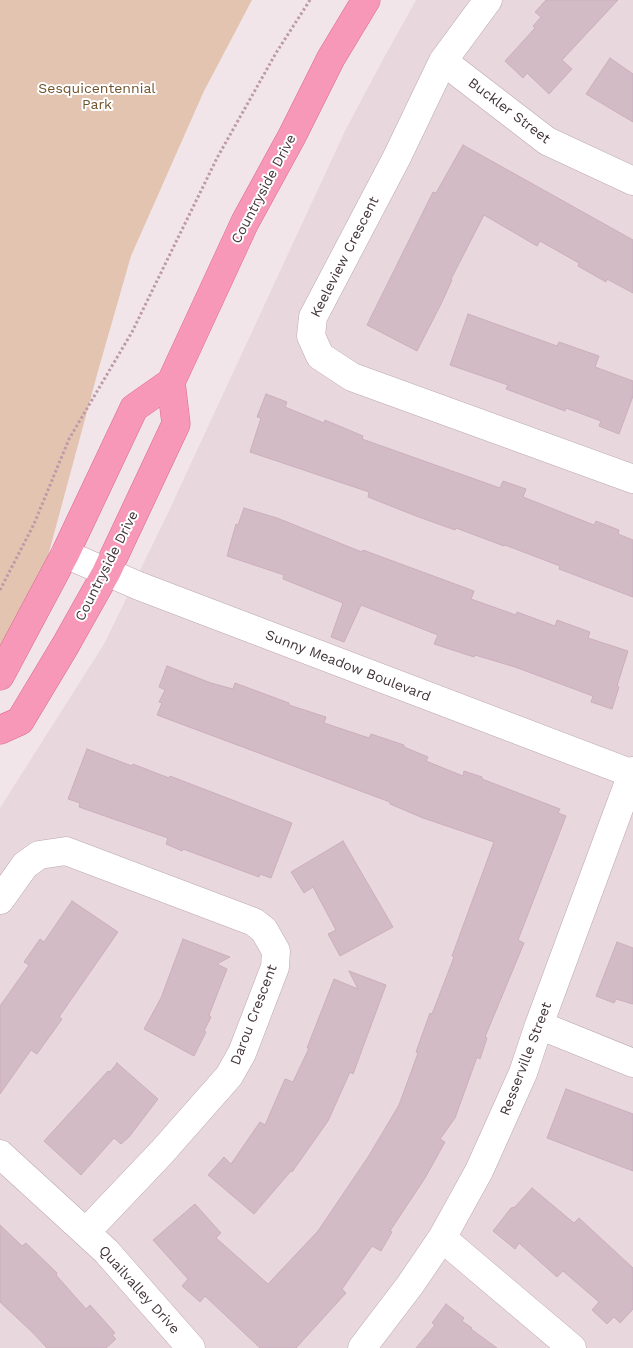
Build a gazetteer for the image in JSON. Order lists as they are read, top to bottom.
{
  "streets": {
    "main road": ["Countryside Drive"],
    "street": [
      "Buckler Street",
      "Keeleview Crescent",
      "Sunny Meadow Boulevard",
      "Darou Crescent",
      "Resserville Street",
      "Quailvalley Drive"
    ]
  },
  "crossings": [
    ["Buckler Street", "Keeleview Crescent"],
    ["Countryside Drive", "Sunny Meadow Boulevard"],
    ["Sunny Meadow Boulevard", "Resserville Street"],
    ["Darou Crescent", "Quailvalley Drive"]
  ],
  "parks": ["Sesquicentennial Park"]
}
